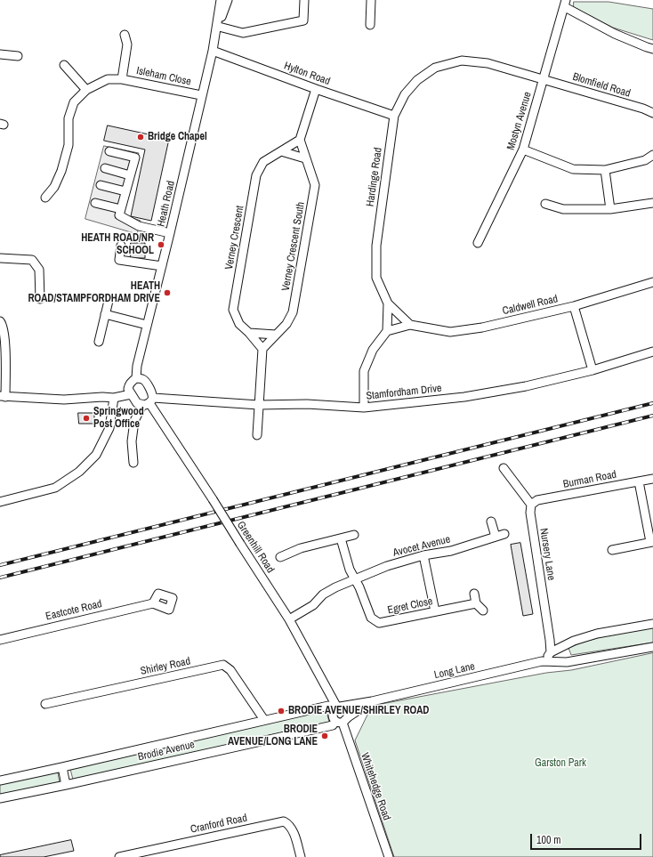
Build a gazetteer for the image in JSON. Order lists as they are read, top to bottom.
{
  "streets": {
    "street": [
      "Hylton Road",
      "Isleham Close",
      "Blomfield Road",
      "Mostyn Avenue",
      "Hardinge Road",
      "Heath Road",
      "Verney Crescent",
      "Verney Crescent South",
      "Caldwell Road",
      "Stamfordham Drive",
      "Burman Road",
      "Avocet Avenue",
      "Greenhill Road",
      "Nursery Lane",
      "Egret Close",
      "Eastcote Road",
      "Shirley Road",
      "Long Lane",
      "Brodie Avenue",
      "Whitehedge Road",
      "Cranford Road"
    ]
  },
  "crossings": [
    ["Hylton Road", "Hardinge Road"],
    ["Hylton Road", "Heath Road"],
    ["Isleham Close", "Heath Road"],
    ["Blomfield Road", "Mostyn Avenue"],
    ["Blomfield Road", "Hardinge Road"],
    ["Mostyn Avenue", "Hardinge Road"],
    ["Hardinge Road", "Caldwell Road"],
    ["Heath Road", "Stamfordham Drive"],
    ["Heath Road", "Greenhill Road"],
    ["Verney Crescent", "Verney Crescent South"],
    ["Stamfordham Drive", "Greenhill Road"],
    ["Burman Road", "Nursery Lane"],
    ["Avocet Avenue", "Greenhill Road"],
    ["Avocet Avenue", "Egret Close"],
    ["Greenhill Road", "Long Lane"],
    ["Greenhill Road", "Brodie Avenue"],
    ["Greenhill Road", "Whitehedge Road"],
    ["Nursery Lane", "Long Lane"],
    ["Shirley Road", "Brodie Avenue"],
    ["Long Lane", "Brodie Avenue"],
    ["Long Lane", "Whitehedge Road"],
    ["Brodie Avenue", "Whitehedge Road"]
  ],
  "parks": ["Garston Park"],
  "places": [
    "Bridge Chapel",
    "HEATH ROAD/NR SCHOOL",
    "HEATH ROAD/STAMPFORDHAM DRIVE",
    "Springwood Post Office",
    "BRODIE AVENUE/SHIRLEY ROAD",
    "BRODIE AVENUE/LONG LANE"
  ],
  "scale_bar": "100 m"
}
